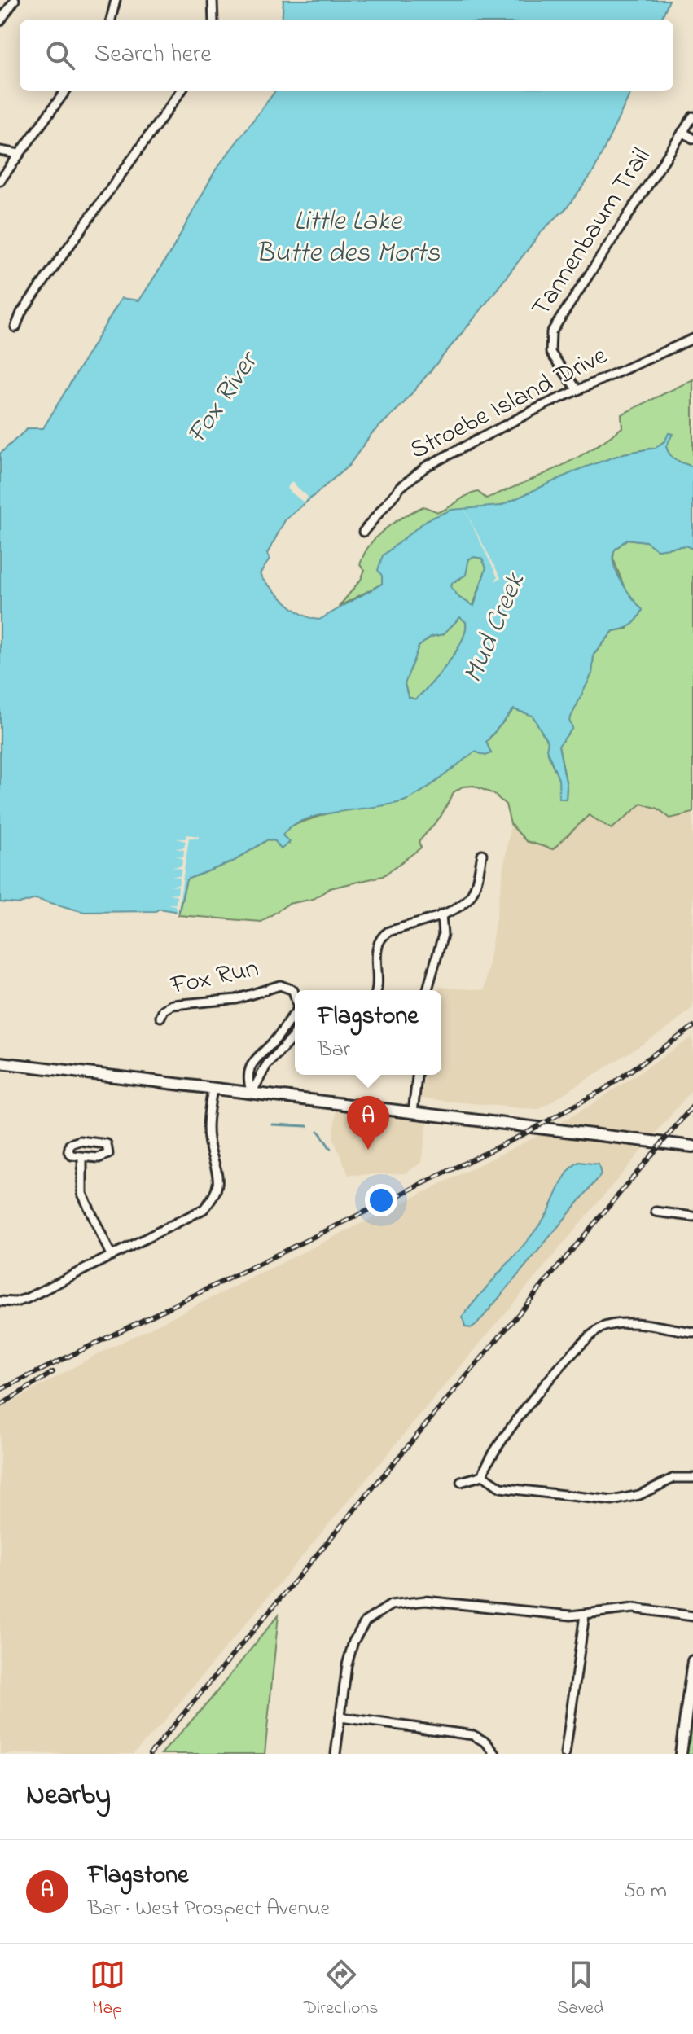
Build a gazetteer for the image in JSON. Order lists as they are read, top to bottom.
{
  "streets": {
    "street": ["Tannenbaum Trail", "Stroebe Island Drive", "Fox Run"]
  },
  "crossings": [
    ["Tannenbaum Trail", "Stroebe Island Drive"]
  ],
  "water": ["Little Lake Butte des Morts", "Fox River", "Mud Creek"],
  "page": {
    "search": "Search here",
    "popup": ["Flagstone", "Bar"],
    "pins": "A",
    "heading": "Nearby",
    "list": [
      {
        "mark": "A",
        "name": "Flagstone",
        "note": "Bar · West Prospect Avenue",
        "value": "50 m"
      }
    ],
    "nav": ["Map", "Directions", "Saved"]
  }
}
